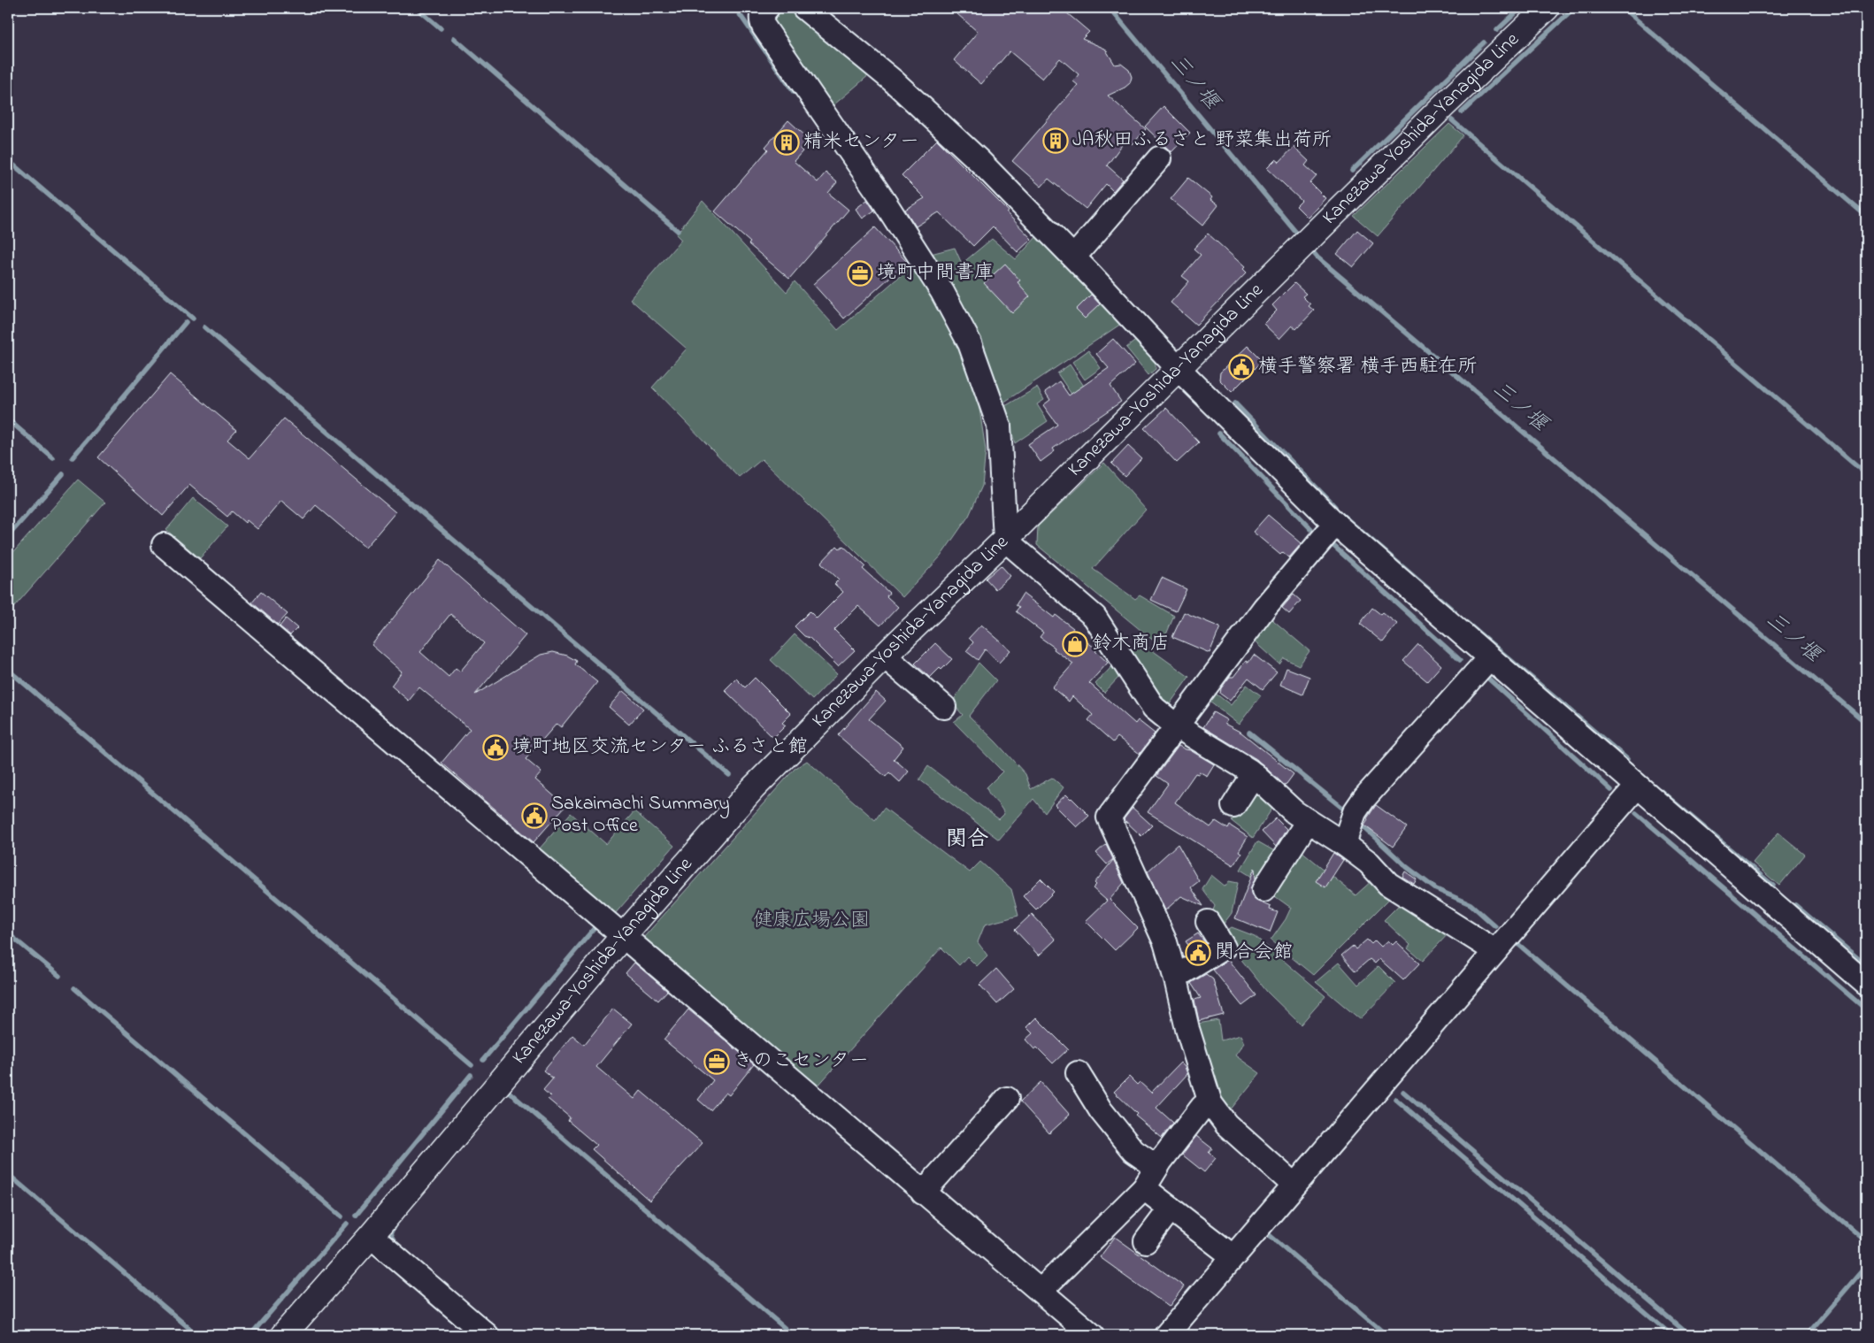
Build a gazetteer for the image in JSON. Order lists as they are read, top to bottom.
{
  "streets": {
    "main road": ["Kanezawa-Yoshida-Yanagida Line"]
  },
  "districts": ["関合"],
  "water": ["三ノ堰"],
  "parks": ["健康広場公園"],
  "places": {
    "building": ["JA秋田ふるさと 野菜集出荷所", "精米センター"],
    "office": ["境町中間書庫", "きのこセンター"],
    "public building": [
      "横手警察署 横手西駐在所",
      "境町地区交流センター ふるさと館",
      "Sakaimachi Summary Post Office",
      "関合会館"
    ],
    "shop": ["鈴木商店"]
  }
}
